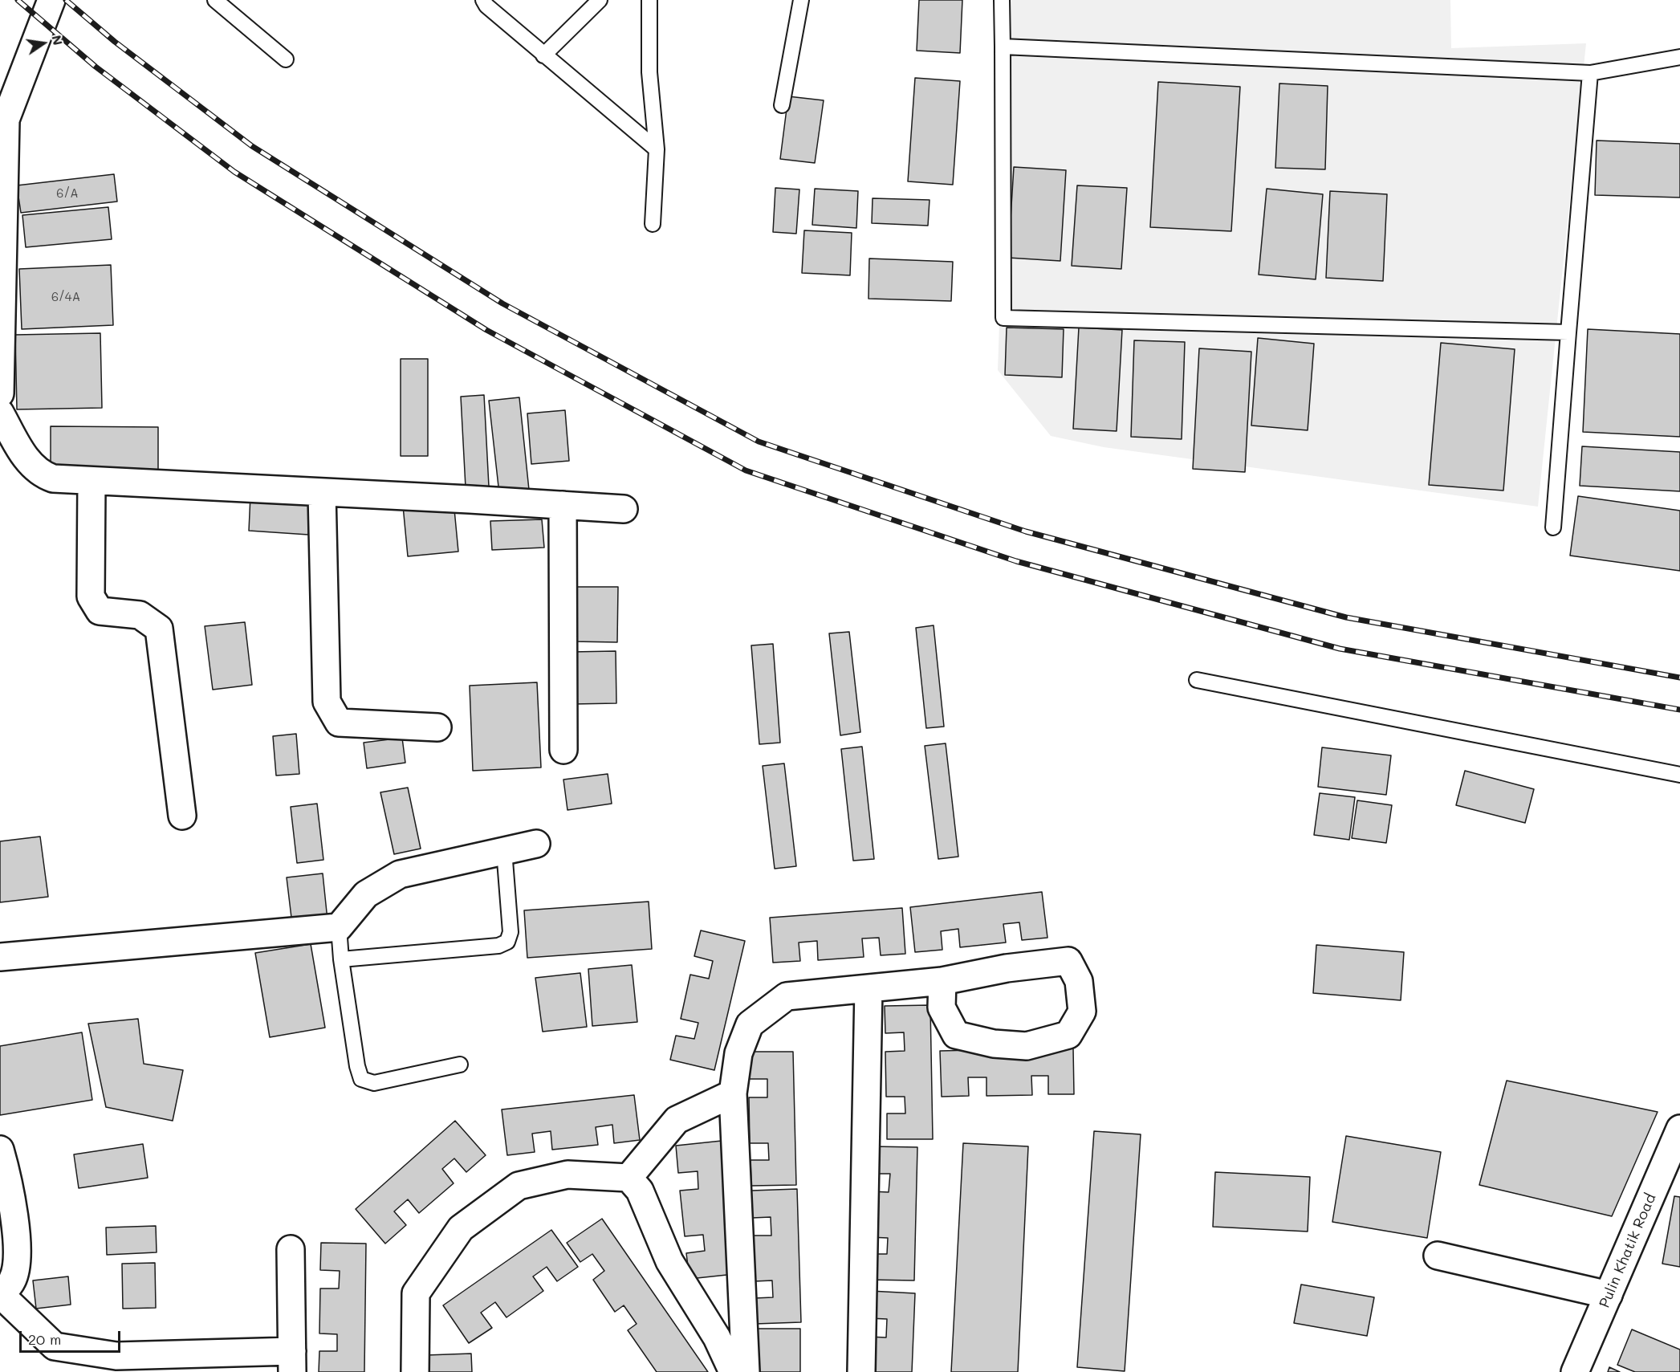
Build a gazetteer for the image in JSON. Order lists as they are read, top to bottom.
{
  "streets": {
    "street": ["Pulin Khatik Road"]
  },
  "house_numbers": ["6/A", "6/4A"],
  "scale_bar": "20 m",
  "north": "right"
}
